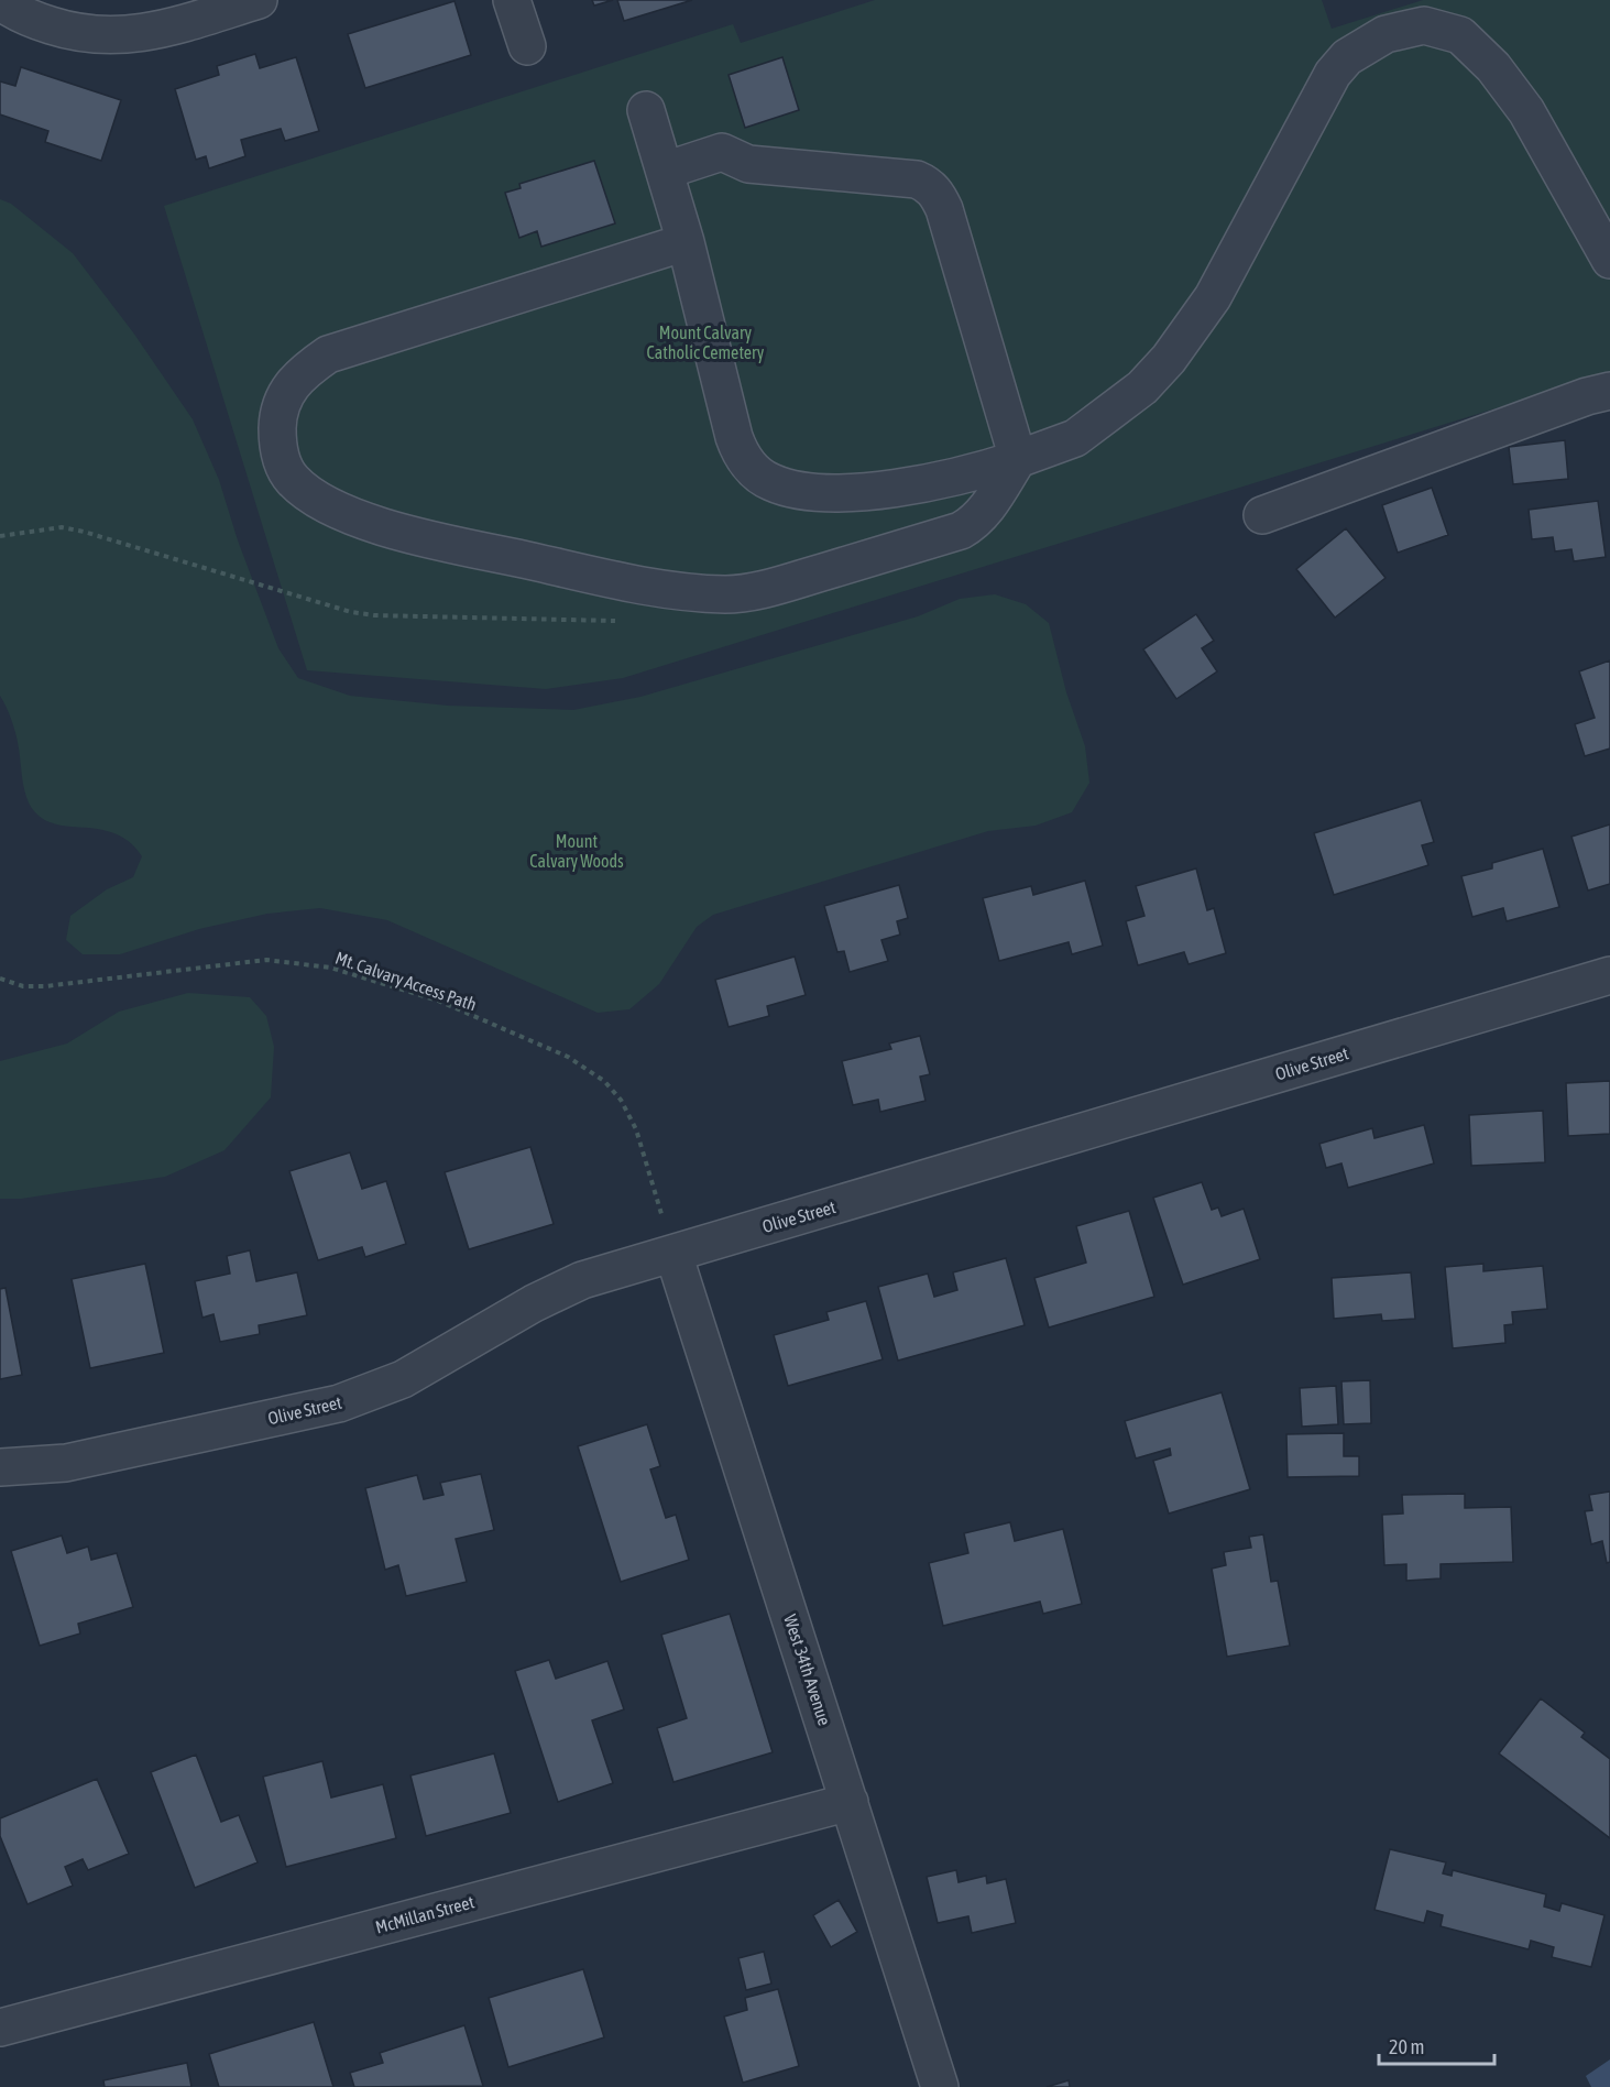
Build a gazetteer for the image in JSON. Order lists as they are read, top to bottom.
{
  "streets": {
    "street": ["Olive Street", "West 34th Avenue", "McMillan Street"],
    "path": ["Mt. Calvary Access Path"]
  },
  "crossings": [
    ["Mt. Calvary Access Path", "Olive Street"],
    ["Mt. Calvary Access Path", "West 34th Avenue"],
    ["Olive Street", "West 34th Avenue"],
    ["West 34th Avenue", "McMillan Street"]
  ],
  "parks": ["Mount Calvary Catholic Cemetery", "Mount Calvary Woods"],
  "scale_bar": "20 m"
}
